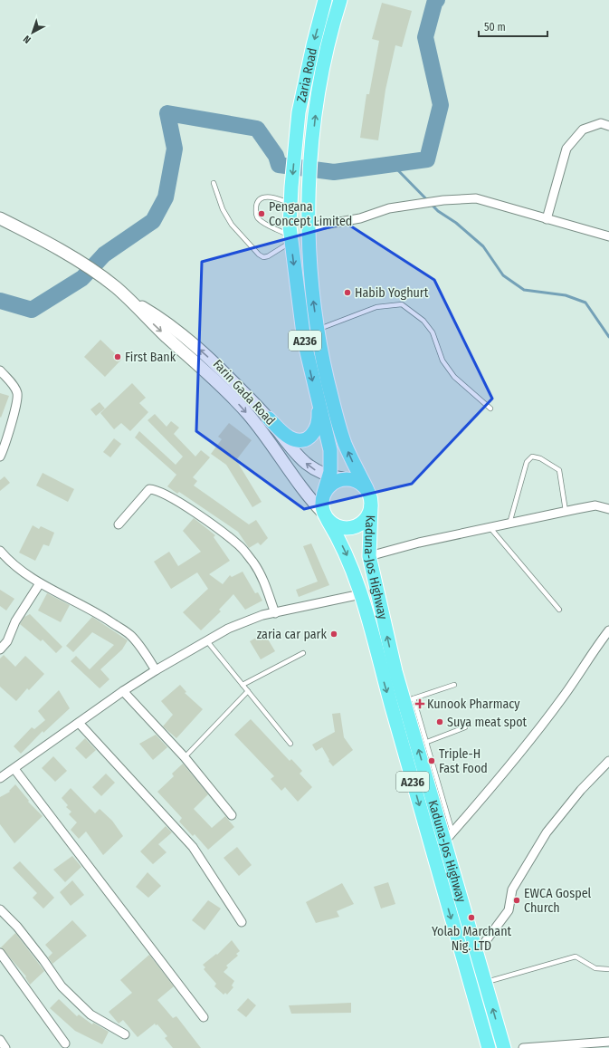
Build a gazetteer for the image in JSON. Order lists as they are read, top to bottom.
{
  "streets": {
    "highway": ["Zaria Road", "A236", "Kaduna-Jos Highway"],
    "main road": ["Farin Gada Road"]
  },
  "crossings": [
    ["Zaria Road", "A236"],
    ["A236", "Farin Gada Road"],
    ["A236", "Kaduna-Jos Highway"],
    ["Farin Gada Road", "Kaduna-Jos Highway"]
  ],
  "places": {
    "other": [
      "Pengana Concept Limited",
      "Habib Yoghurt",
      "First Bank",
      "zaria car park",
      "Suya meat spot",
      "Triple-H Fast Food",
      "EWCA Gospel Church",
      "Yolab Marchant Nig. LTD"
    ],
    "health": ["Kunook Pharmacy"]
  },
  "scale_bar": "50 m",
  "north": "bottom left"
}
